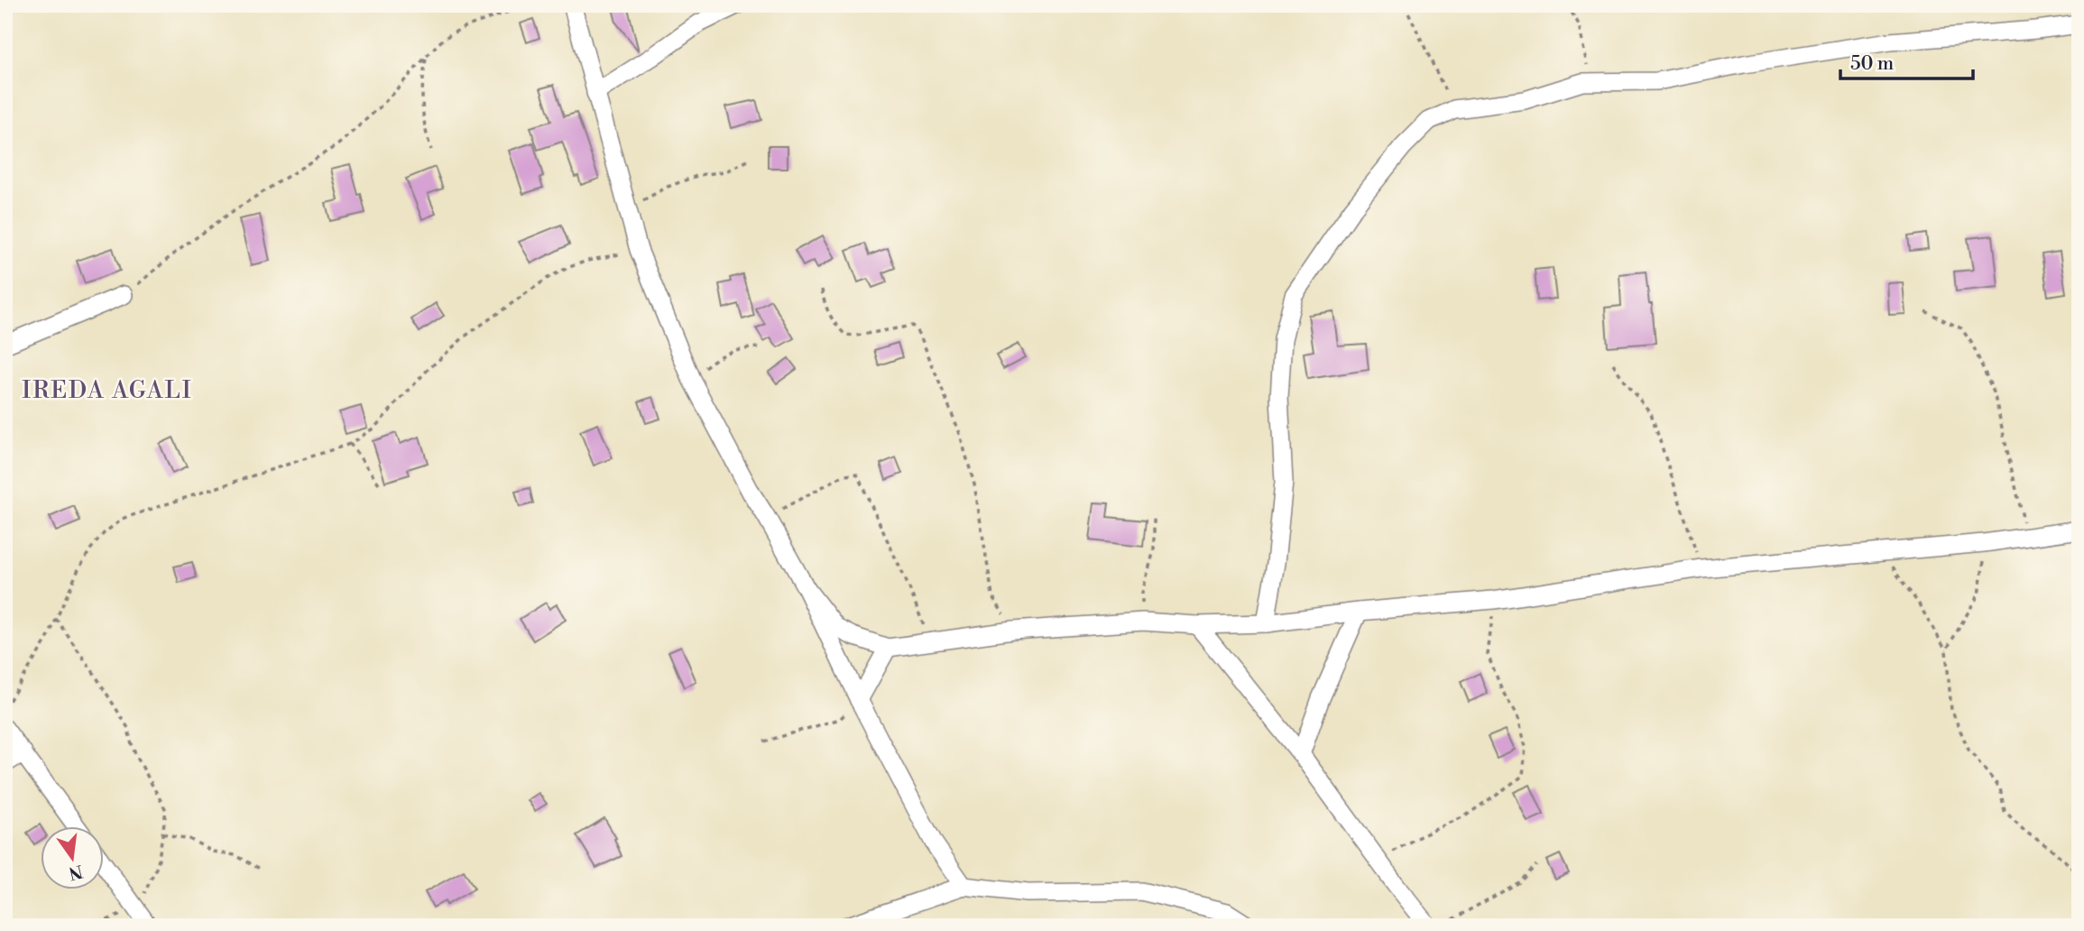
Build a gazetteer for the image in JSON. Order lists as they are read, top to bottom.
{
  "districts": ["IREDA AGALI"],
  "scale_bar": "50 m",
  "north": "bottom"
}
